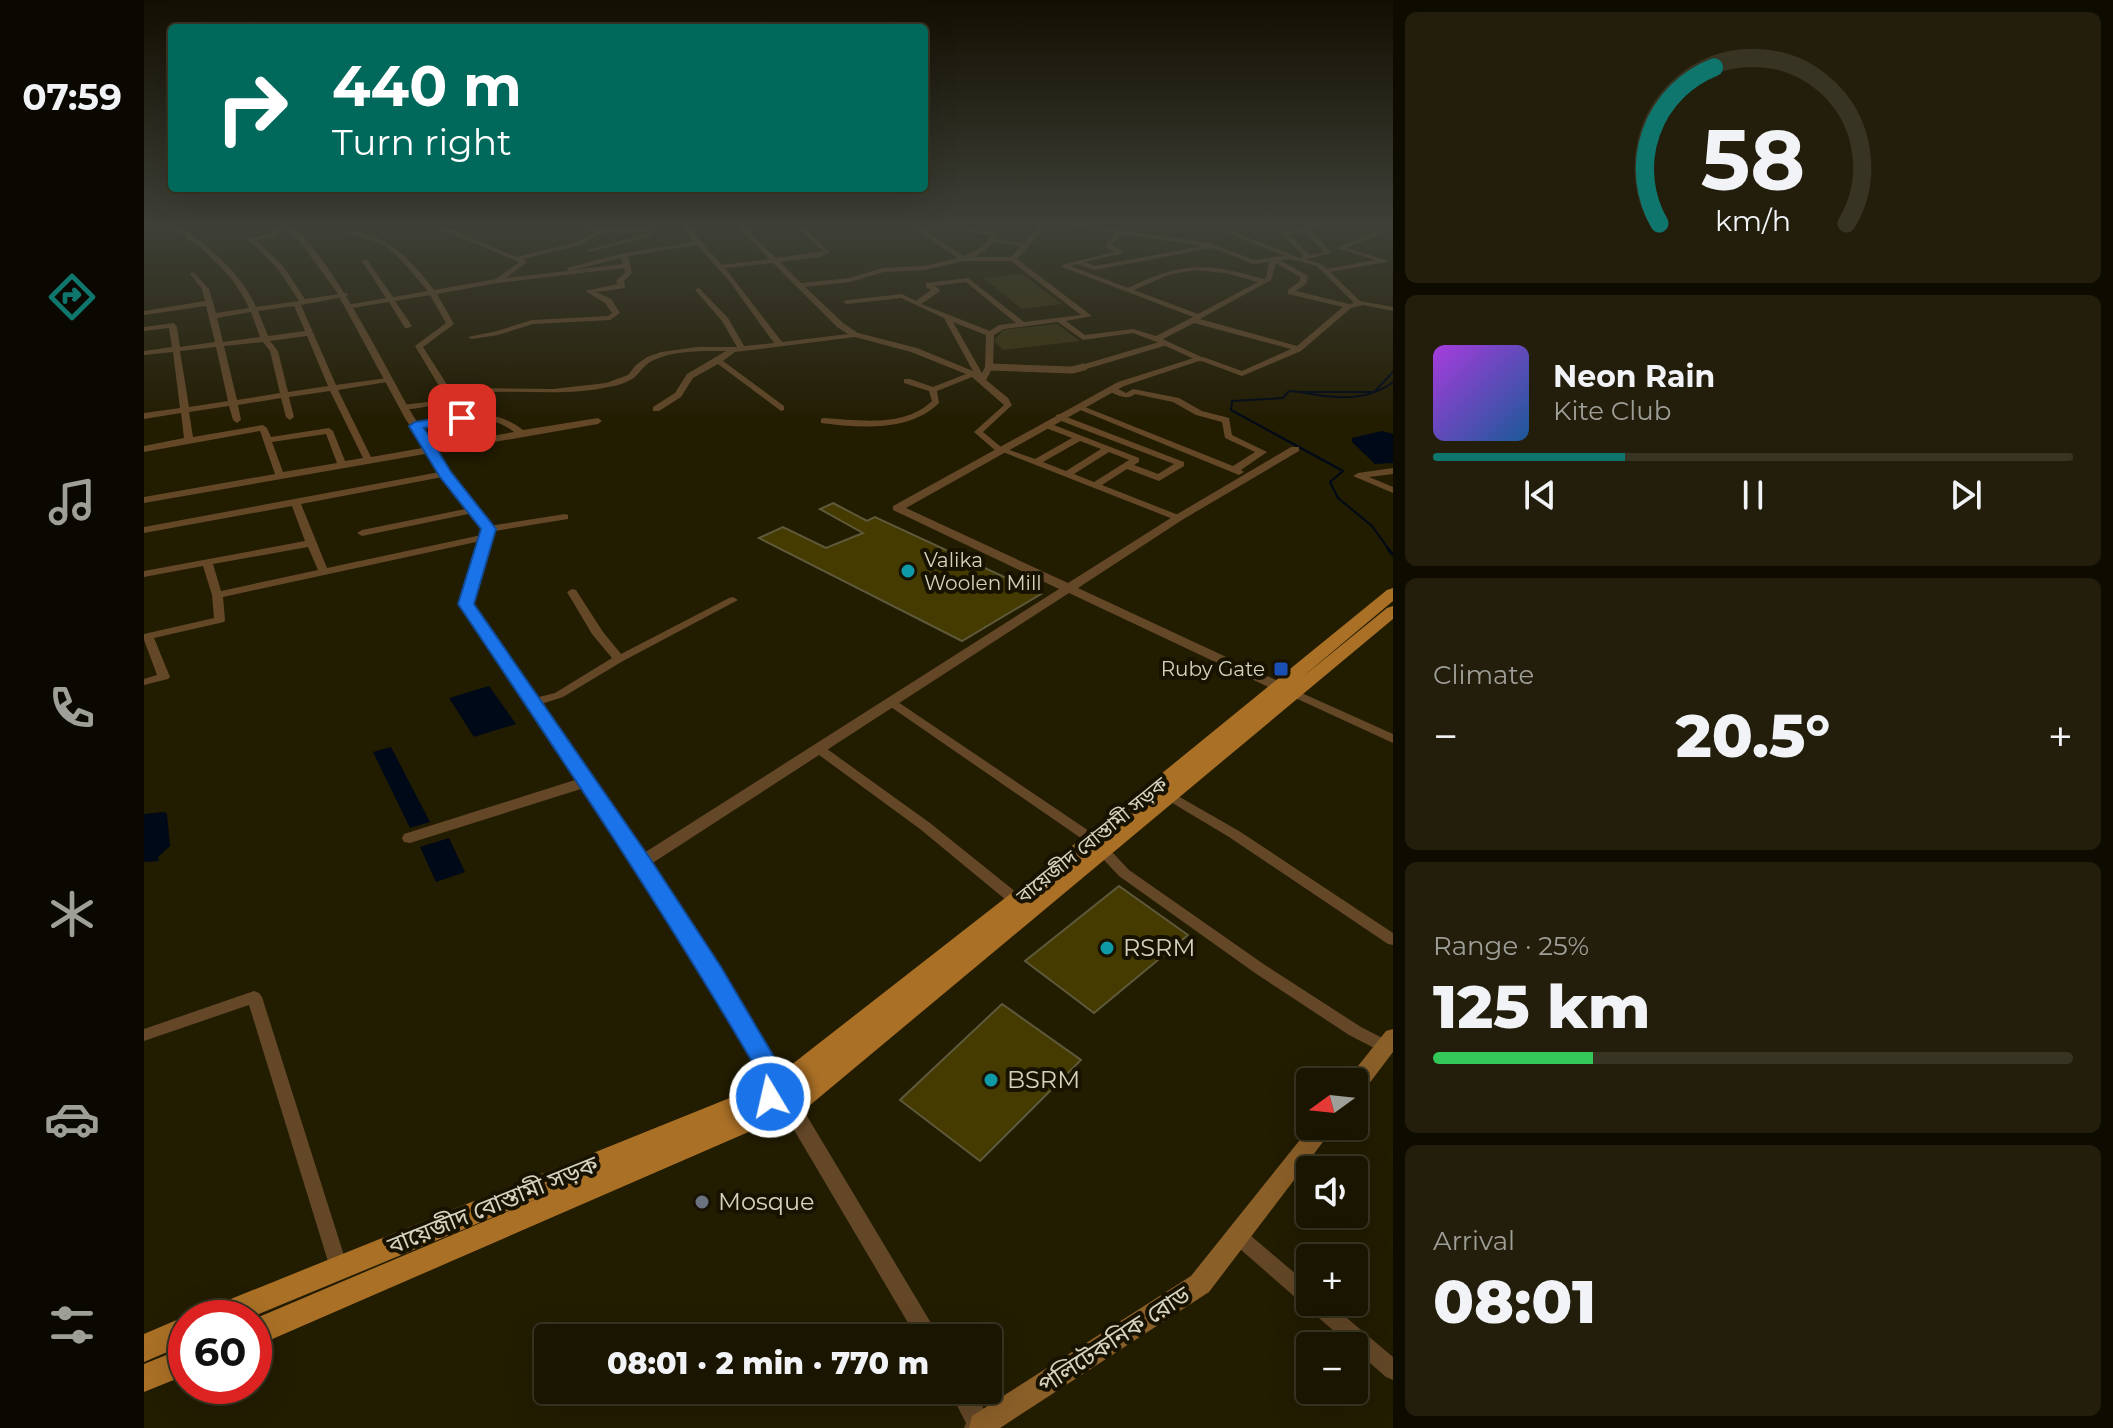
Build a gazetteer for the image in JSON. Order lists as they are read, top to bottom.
{
  "streets": {
    "main road": ["বায়েজীদ বোস্তামী সড়ক", "পলিটেকনিক রোড"]
  },
  "places": {
    "other": [
      "Valika Woolen Mill",
      "RSRM",
      "BSRM",
      "Mosque"
    ],
    "transit": ["Ruby Gate"]
  },
  "north": "left",
  "page": {
    "tabs": "07:59",
    "turn": ["440 m", "Turn right"],
    "song": ["Neon Rain", "Kite Club"],
    "tile": [
      "Climate",
      ["Range · 25%", "125 km"],
      ["Arrival", "08:01"]
    ],
    "heat": ["−", "20.5°", "+"],
    "map_buttons": ["+", "−"],
    "limit": "60",
    "trip": "08:01 · 2 min · 770 m",
    "gauge": ["58", "km/h"]
  }
}
